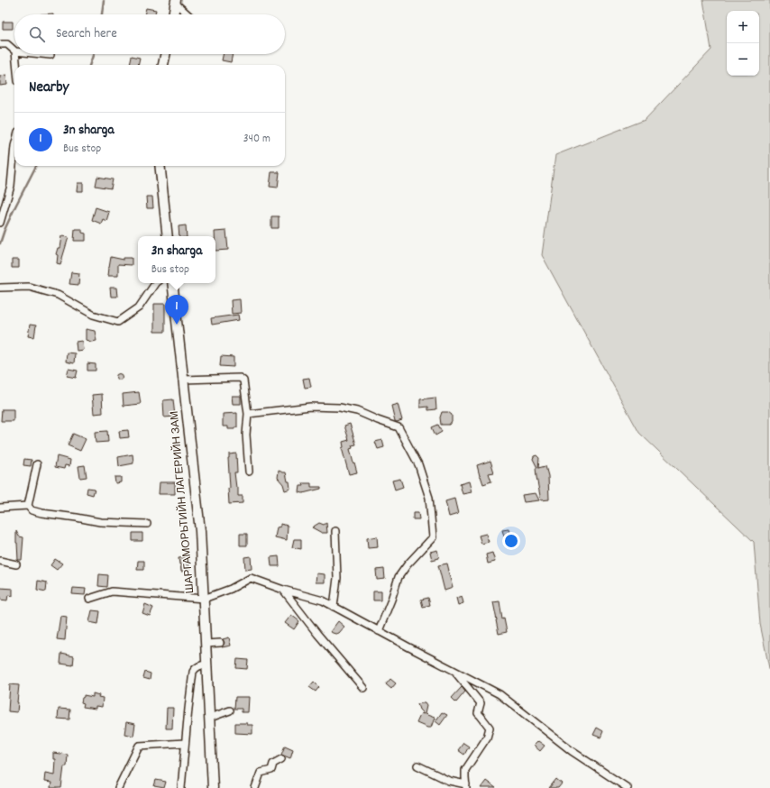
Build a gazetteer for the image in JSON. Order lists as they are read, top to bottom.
{
  "streets": {
    "street": ["ШАРГАМОРЬТИЙН ЛАГЕРИЙН ЗАМ"]
  },
  "page": {
    "map_buttons": ["+", "−"],
    "search": "Search here",
    "heading": "Nearby",
    "list": [
      {
        "mark": "1",
        "name": "3n sharga",
        "note": "Bus stop",
        "value": "340 m"
      }
    ],
    "popup": ["3n sharga", "Bus stop"],
    "pins": "1"
  }
}
